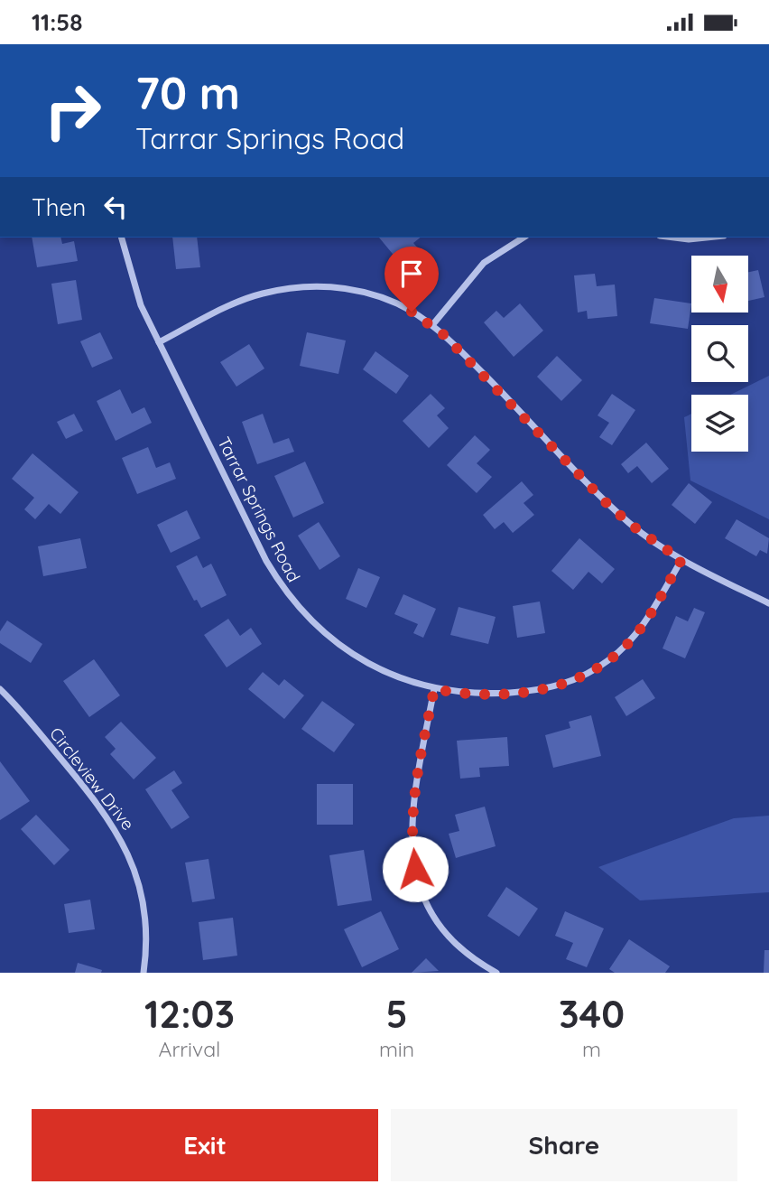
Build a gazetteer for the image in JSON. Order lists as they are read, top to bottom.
{
  "streets": {
    "street": ["Tarrar Springs Road", "Circleview Drive"]
  },
  "north": "bottom",
  "page": {
    "status": "11:58",
    "turn": ["70 m", "Tarrar Springs Road"],
    "then": "Then",
    "eta": [
      "12:03",
      "Arrival",
      "5",
      "min",
      "340",
      "m"
    ],
    "buttons": ["Exit", "Share"]
  }
}
